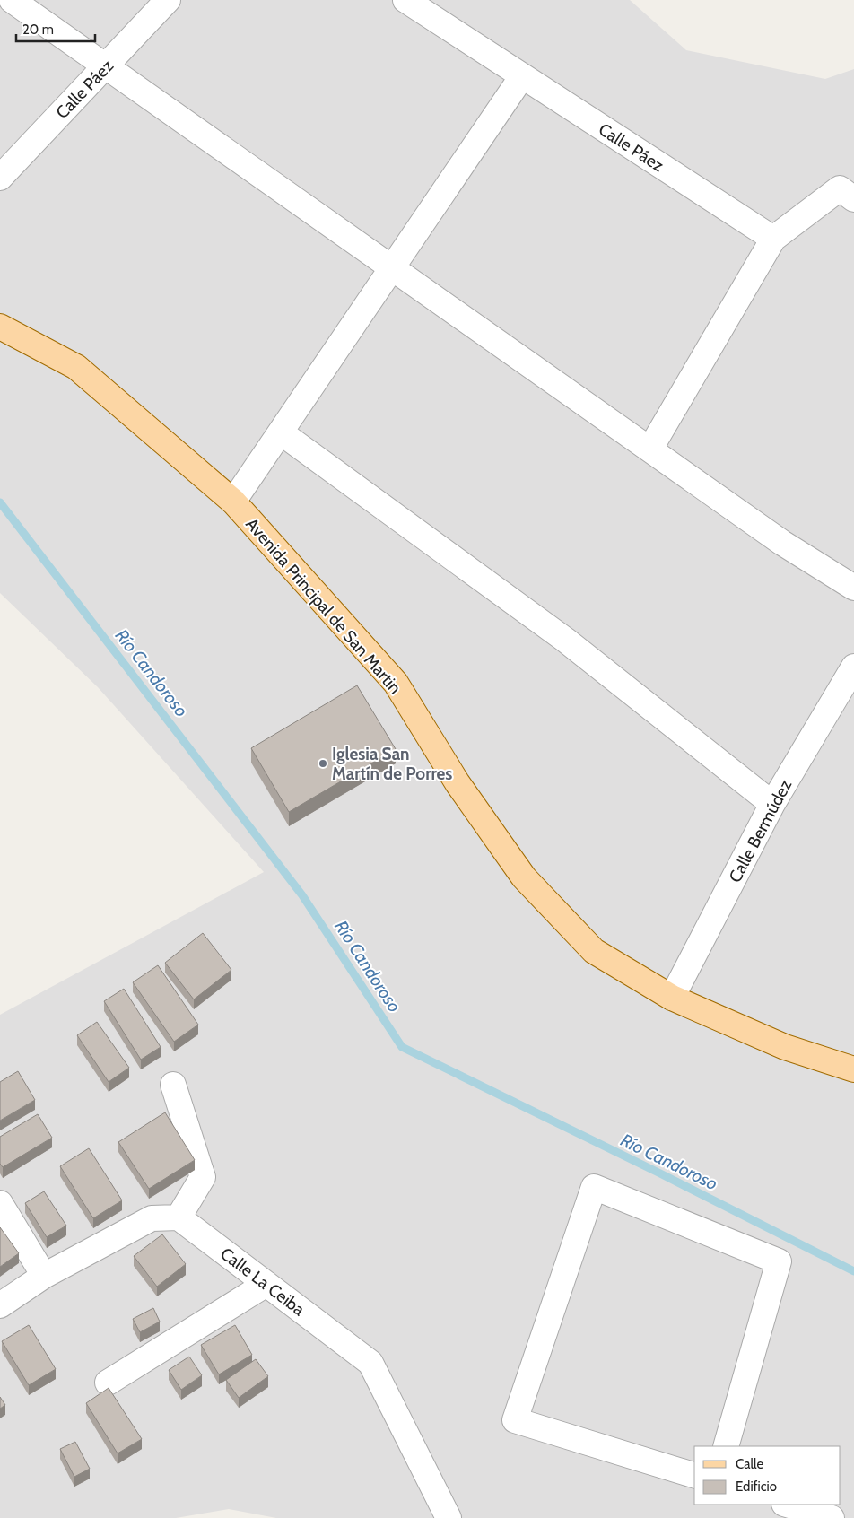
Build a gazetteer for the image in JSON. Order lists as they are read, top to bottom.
{
  "streets": {
    "main road": ["Avenida Principal de San Martin"],
    "street": ["Calle Páez", "Calle Bermúdez", "Calle La Ceiba"]
  },
  "crossings": [
    ["Avenida Principal de San Martin", "Calle Bermúdez"]
  ],
  "water": ["Río Candoroso"],
  "places": ["Iglesia San Martín de Porres"],
  "legend": ["Calle", "Edificio"],
  "scale_bar": "20 m"
}
